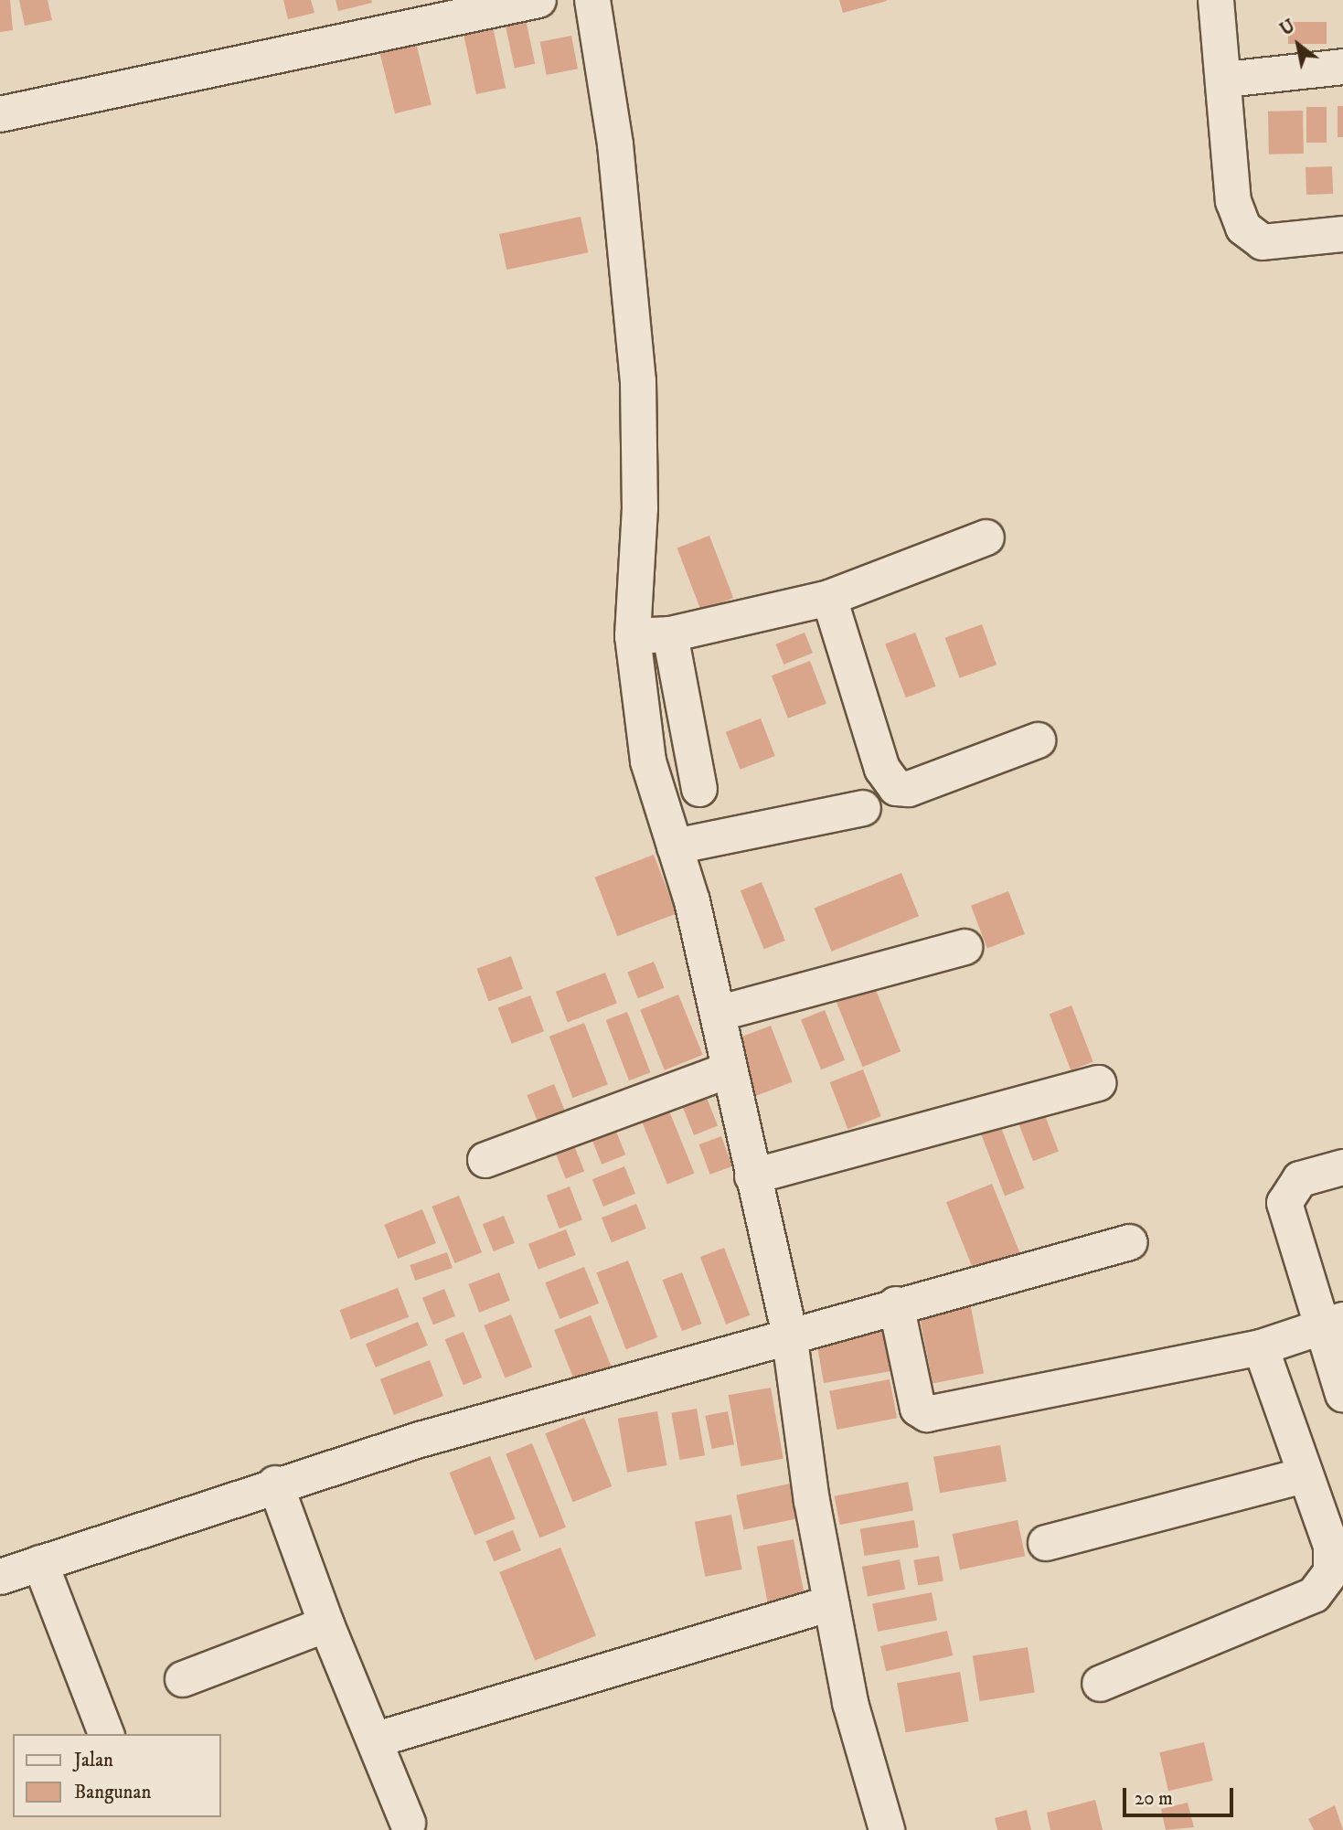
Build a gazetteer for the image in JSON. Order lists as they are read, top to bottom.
{
  "legend": ["Jalan", "Bangunan"],
  "scale_bar": "20 m",
  "north": "top left"
}
